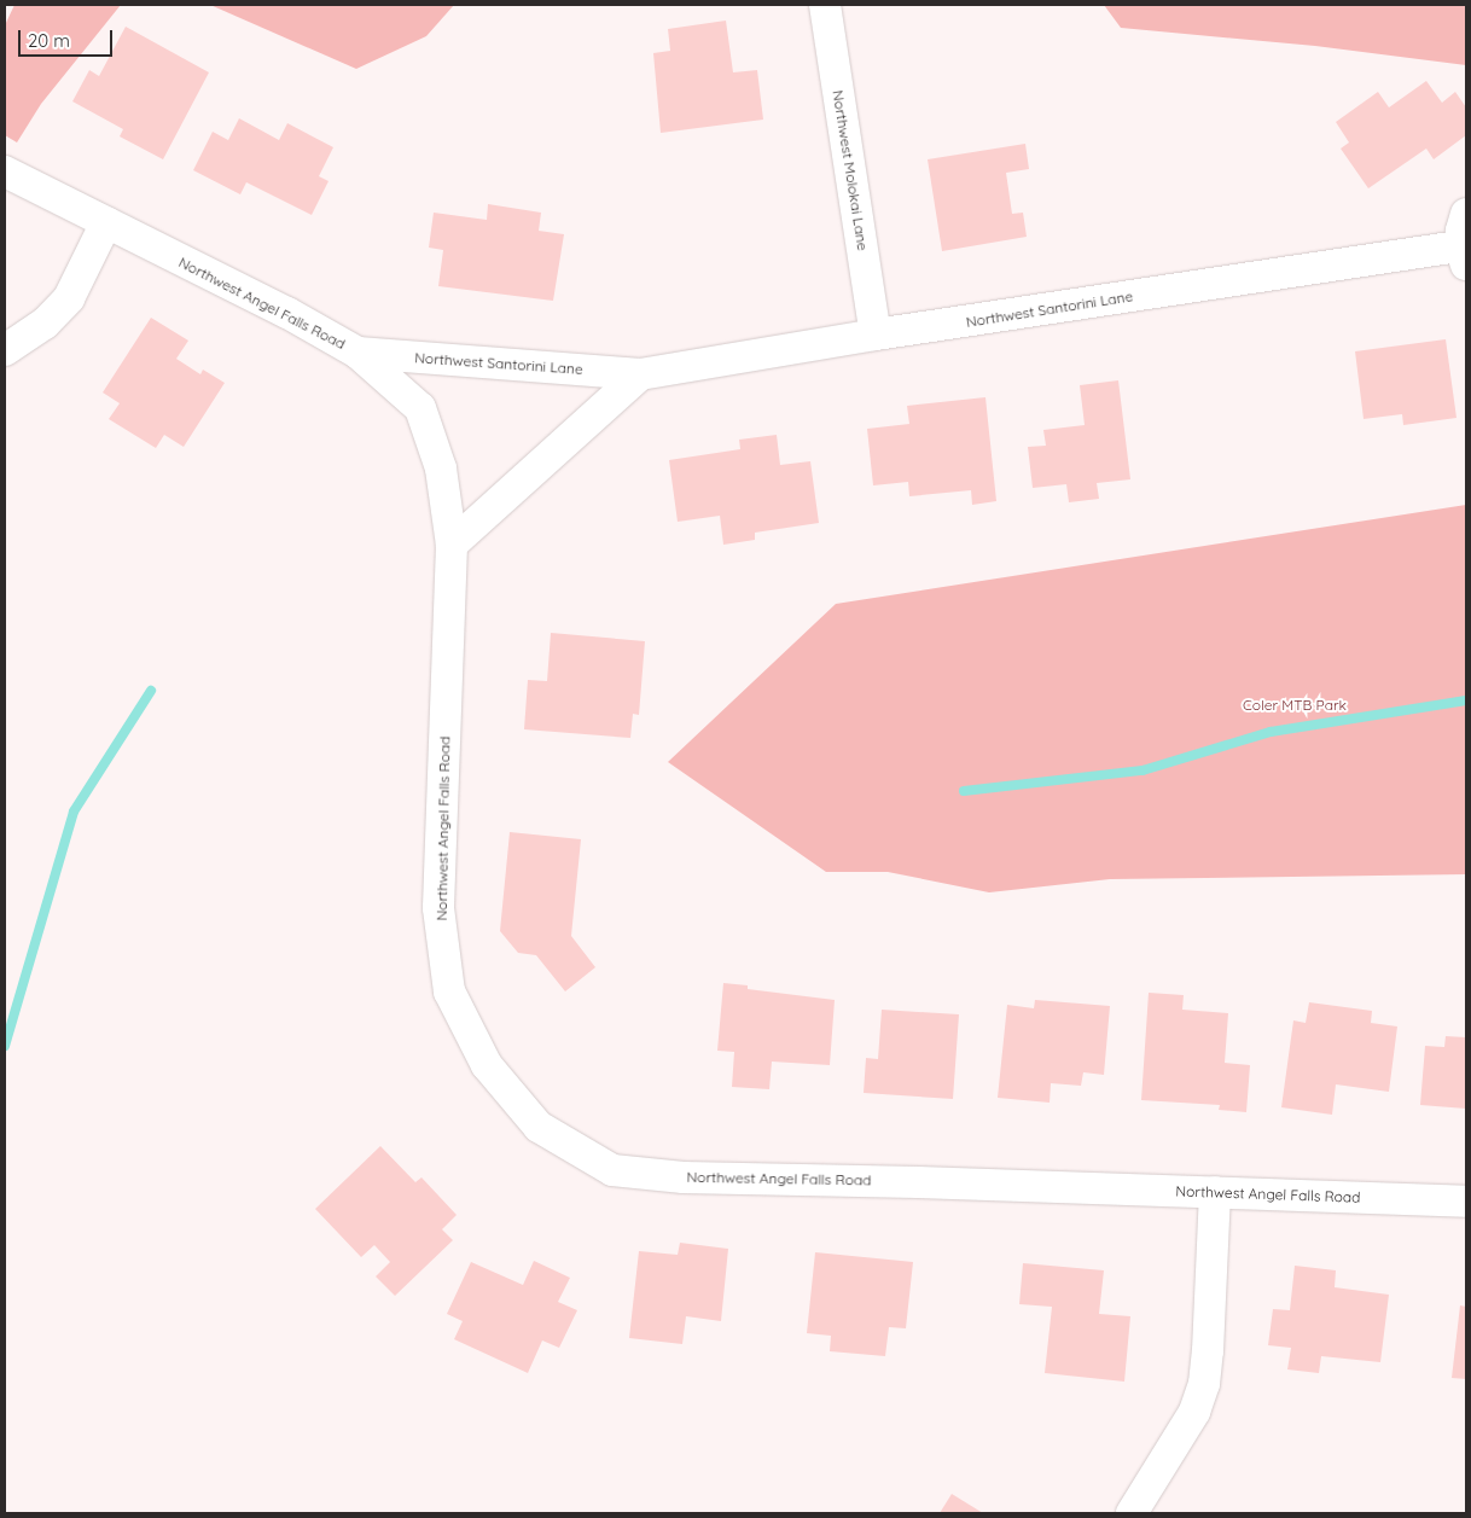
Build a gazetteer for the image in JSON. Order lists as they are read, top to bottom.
{
  "streets": {
    "street": ["Northwest Molokai Lane", "Northwest Angel Falls Road", "Northwest Santorini Lane"]
  },
  "crossings": [
    ["Northwest Molokai Lane", "Northwest Santorini Lane"],
    ["Northwest Angel Falls Road", "Northwest Santorini Lane"]
  ],
  "parks": ["Coler MTB Park"],
  "scale_bar": "20 m"
}
